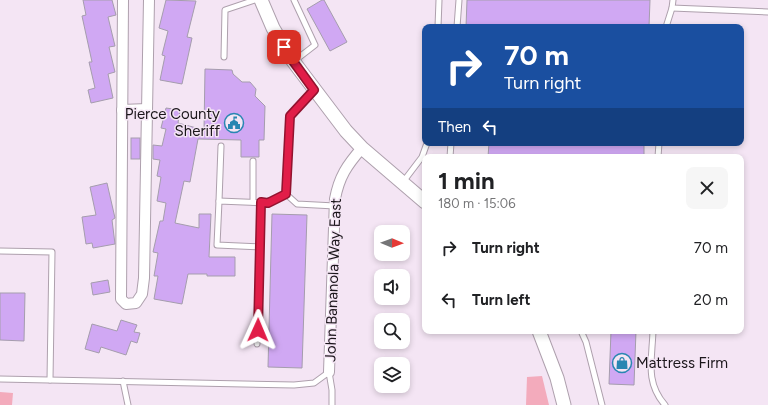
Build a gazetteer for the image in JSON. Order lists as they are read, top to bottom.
{
  "streets": {
    "street": ["John Bananola Way East"]
  },
  "places": {
    "public building": ["Pierce County Sheriff"],
    "shop": ["Mattress Firm"]
  },
  "north": "right",
  "page": {
    "turn": ["70 m", "Turn right"],
    "then": "Then",
    "heading": ["1 min", "180 m · 15:06"],
    "list": [
      {
        "name": "Turn right",
        "value": "70 m"
      },
      {
        "name": "Turn left",
        "value": "20 m"
      }
    ]
  }
}
